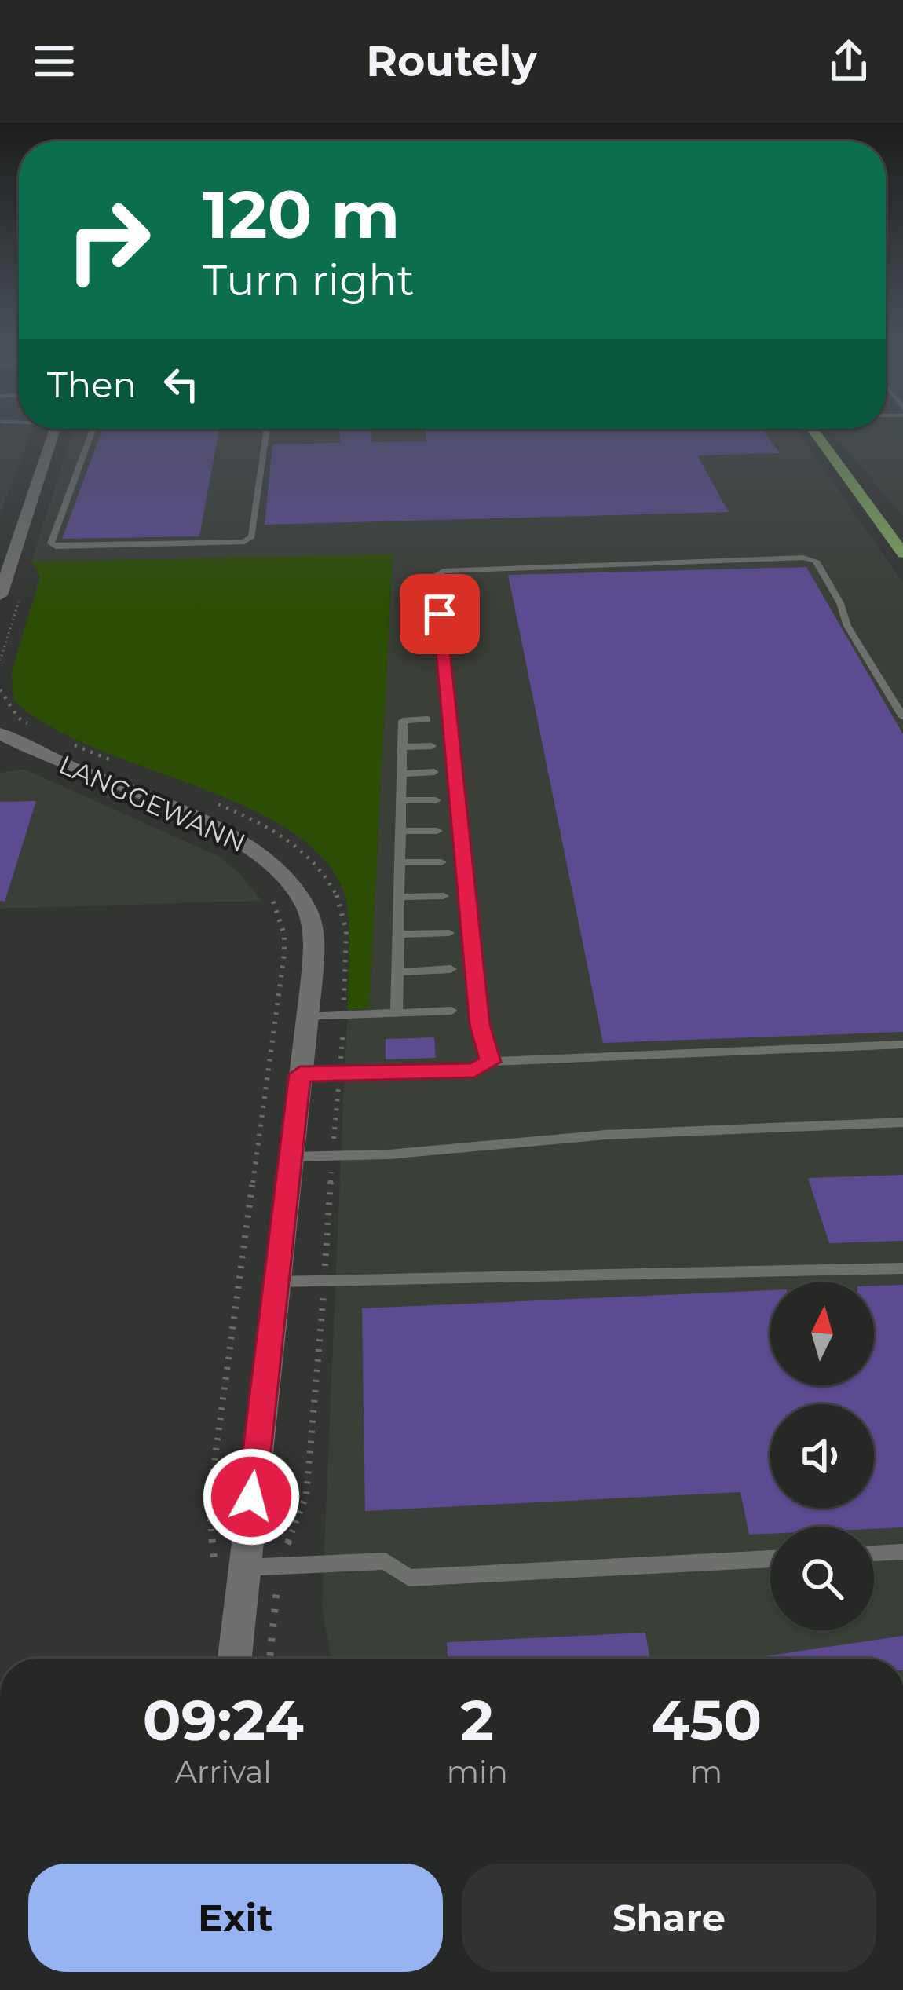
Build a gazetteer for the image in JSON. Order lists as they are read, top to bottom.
{
  "streets": {
    "street": ["LANGGEWANN"]
  },
  "north": "top",
  "page": {
    "header": "Routely",
    "turn": ["120 m", "Turn right"],
    "then": "Then",
    "eta": [
      "09:24",
      "Arrival",
      "2",
      "min",
      "450",
      "m"
    ],
    "buttons": ["Exit", "Share"]
  }
}
